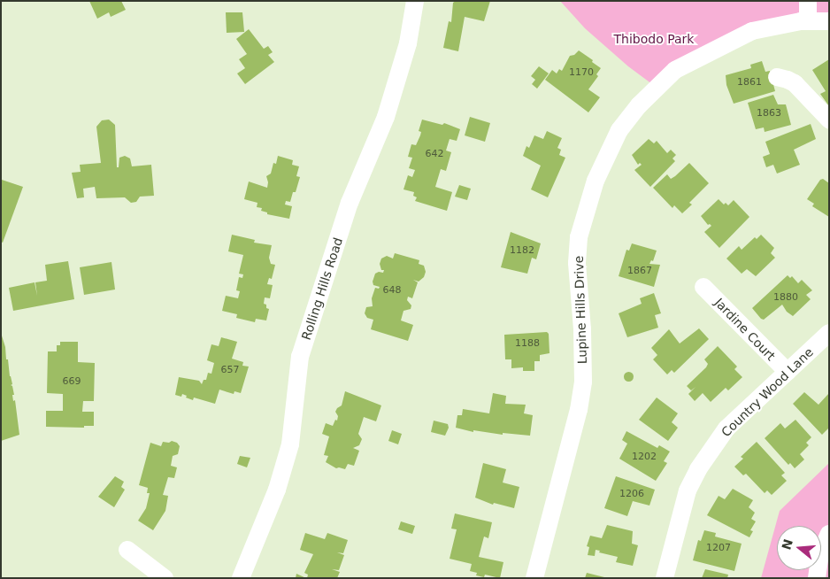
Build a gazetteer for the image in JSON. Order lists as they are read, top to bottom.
{
  "streets": {
    "street": [
      "Rolling Hills Road",
      "Lupine Hills Drive",
      "Jardine Court",
      "Country Wood Lane"
    ]
  },
  "crossings": [
    ["Jardine Court", "Country Wood Lane"]
  ],
  "parks": ["Thibodo Park"],
  "house_numbers": [
    "1170",
    "1861",
    "1863",
    "642",
    "1182",
    "1867",
    "648",
    "1880",
    "1188",
    "657",
    "669",
    "1202",
    "1206",
    "1207"
  ],
  "north": "left"
}
